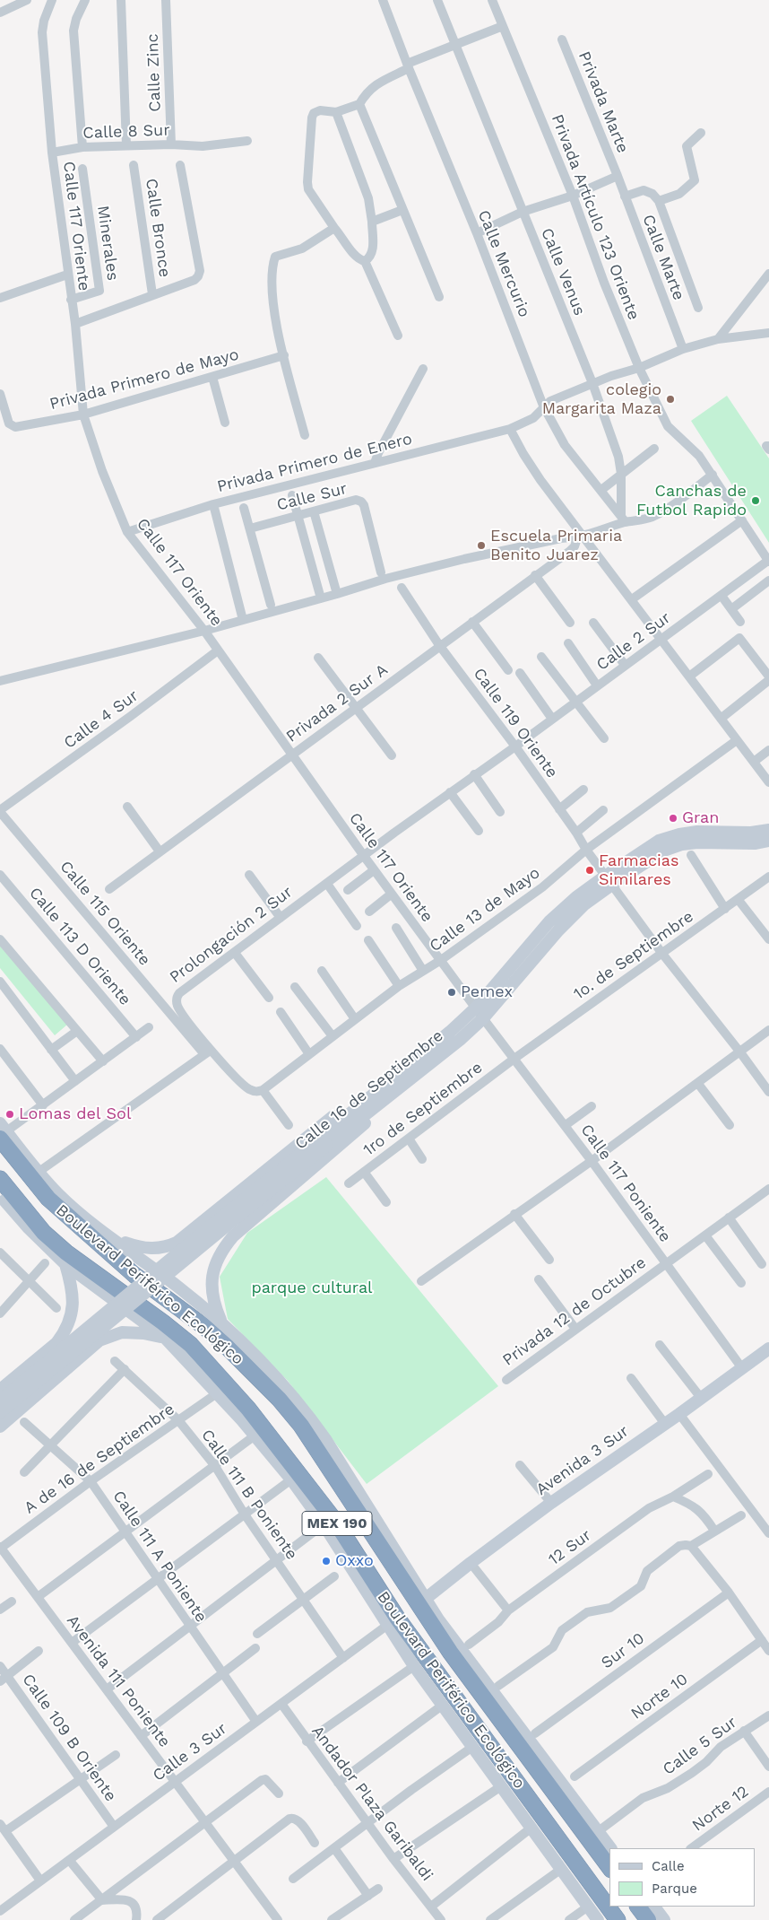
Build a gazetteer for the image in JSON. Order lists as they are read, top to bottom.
{
  "streets": {
    "highway": ["Boulevard Periférico Ecológico", "MEX 190"],
    "main road": ["Calle 16 de Septiembre", "Avenida 3 Sur"],
    "street": [
      "Calle Zinc",
      "Privada Marte",
      "Calle 8 Sur",
      "Privada Artículo 123 Oriente",
      "Calle 117 Oriente",
      "Calle Bronce",
      "Minerales",
      "Calle Marte",
      "Calle Mercurio",
      "Calle Venus",
      "Privada Primero de Mayo",
      "Privada Primero de Enero",
      "Calle Sur",
      "Calle 2 Sur",
      "Privada 2 Sur A",
      "Calle 4 Sur",
      "Calle 119 Oriente",
      "Calle 13 de Mayo",
      "Calle 115 Oriente",
      "Prolongación 2 Sur",
      "Calle 113 D Oriente",
      "1o. de Septiembre",
      "1ro de Septiembre",
      "Calle 117 Poniente",
      "Privada 12 de Octubre",
      "A de 16 de Septiembre",
      "Calle 111 B Poniente",
      "12 Sur",
      "Calle 111 A Poniente",
      "Sur 10",
      "Avenida 111 Poniente",
      "Norte 10",
      "Calle 109 B Oriente",
      "Calle 5 Sur",
      "Calle 3 Sur",
      "Andador Plaza Garibaldi",
      "Norte 12"
    ]
  },
  "crossings": [
    ["Calle Zinc", "Calle 8 Sur"],
    ["Privada Marte", "Calle Marte"],
    ["Calle 8 Sur", "Calle 117 Oriente"],
    ["Privada Artículo 123 Oriente", "Privada Primero de Enero"],
    ["Privada Artículo 123 Oriente", "Calle 2 Sur"],
    ["Calle 117 Oriente", "Minerales"],
    ["Calle 117 Oriente", "Privada Primero de Mayo"],
    ["Calle 117 Oriente", "Privada Primero de Enero"],
    ["Calle 117 Oriente", "Privada 2 Sur A"],
    ["Calle 117 Oriente", "Calle 4 Sur"],
    ["Calle 117 Oriente", "Calle 13 de Mayo"],
    ["Calle 117 Oriente", "Prolongación 2 Sur"],
    ["Calle 117 Oriente", "Calle 16 de Septiembre"],
    ["Calle 117 Oriente", "Calle 117 Poniente"],
    ["Calle Marte", "Privada Primero de Enero"],
    ["Calle Mercurio", "Calle Venus"],
    ["Calle Mercurio", "Privada Primero de Enero"],
    ["Calle Venus", "Privada Primero de Enero"],
    ["Calle 2 Sur", "Calle 119 Oriente"],
    ["Calle 2 Sur", "Prolongación 2 Sur"],
    ["Privada 2 Sur A", "Calle 119 Oriente"],
    ["Calle 4 Sur", "Calle 115 Oriente"],
    ["Calle 119 Oriente", "Calle 13 de Mayo"],
    ["Calle 119 Oriente", "Prolongación 2 Sur"],
    ["Calle 119 Oriente", "1o. de Septiembre"],
    ["Calle 119 Oriente", "Calle 16 de Septiembre"],
    ["Calle 13 de Mayo", "Calle 115 Oriente"],
    ["Calle 115 Oriente", "Prolongación 2 Sur"],
    ["1o. de Septiembre", "1ro de Septiembre"],
    ["1o. de Septiembre", "Calle 117 Poniente"],
    ["Calle 16 de Septiembre", "Calle 117 Poniente"],
    ["1ro de Septiembre", "Calle 117 Poniente"],
    ["Calle 117 Poniente", "Privada 12 de Octubre"],
    ["Calle 117 Poniente", "Avenida 3 Sur"],
    ["Boulevard Periférico Ecológico", "Avenida 3 Sur"],
    ["Boulevard Periférico Ecológico", "Calle 3 Sur"],
    ["A de 16 de Septiembre", "Calle 111 B Poniente"],
    ["A de 16 de Septiembre", "Calle 111 A Poniente"],
    ["A de 16 de Septiembre", "Avenida 111 Poniente"],
    ["Calle 111 B Poniente", "Calle 3 Sur"],
    ["Calle 111 A Poniente", "Calle 3 Sur"],
    ["Avenida 111 Poniente", "Calle 3 Sur"],
    ["Calle 109 B Oriente", "Calle 3 Sur"],
    ["Calle 3 Sur", "Andador Plaza Garibaldi"]
  ],
  "parks": ["parque cultural"],
  "places": [
    "colegio Margarita Maza",
    "Canchas de Futbol Rapido",
    "Escuela Primaria Benito Juarez",
    "Gran",
    "Farmacias Similares",
    "Pemex",
    "Lomas del Sol",
    "Oxxo"
  ],
  "legend": ["Calle", "Parque"]
}
